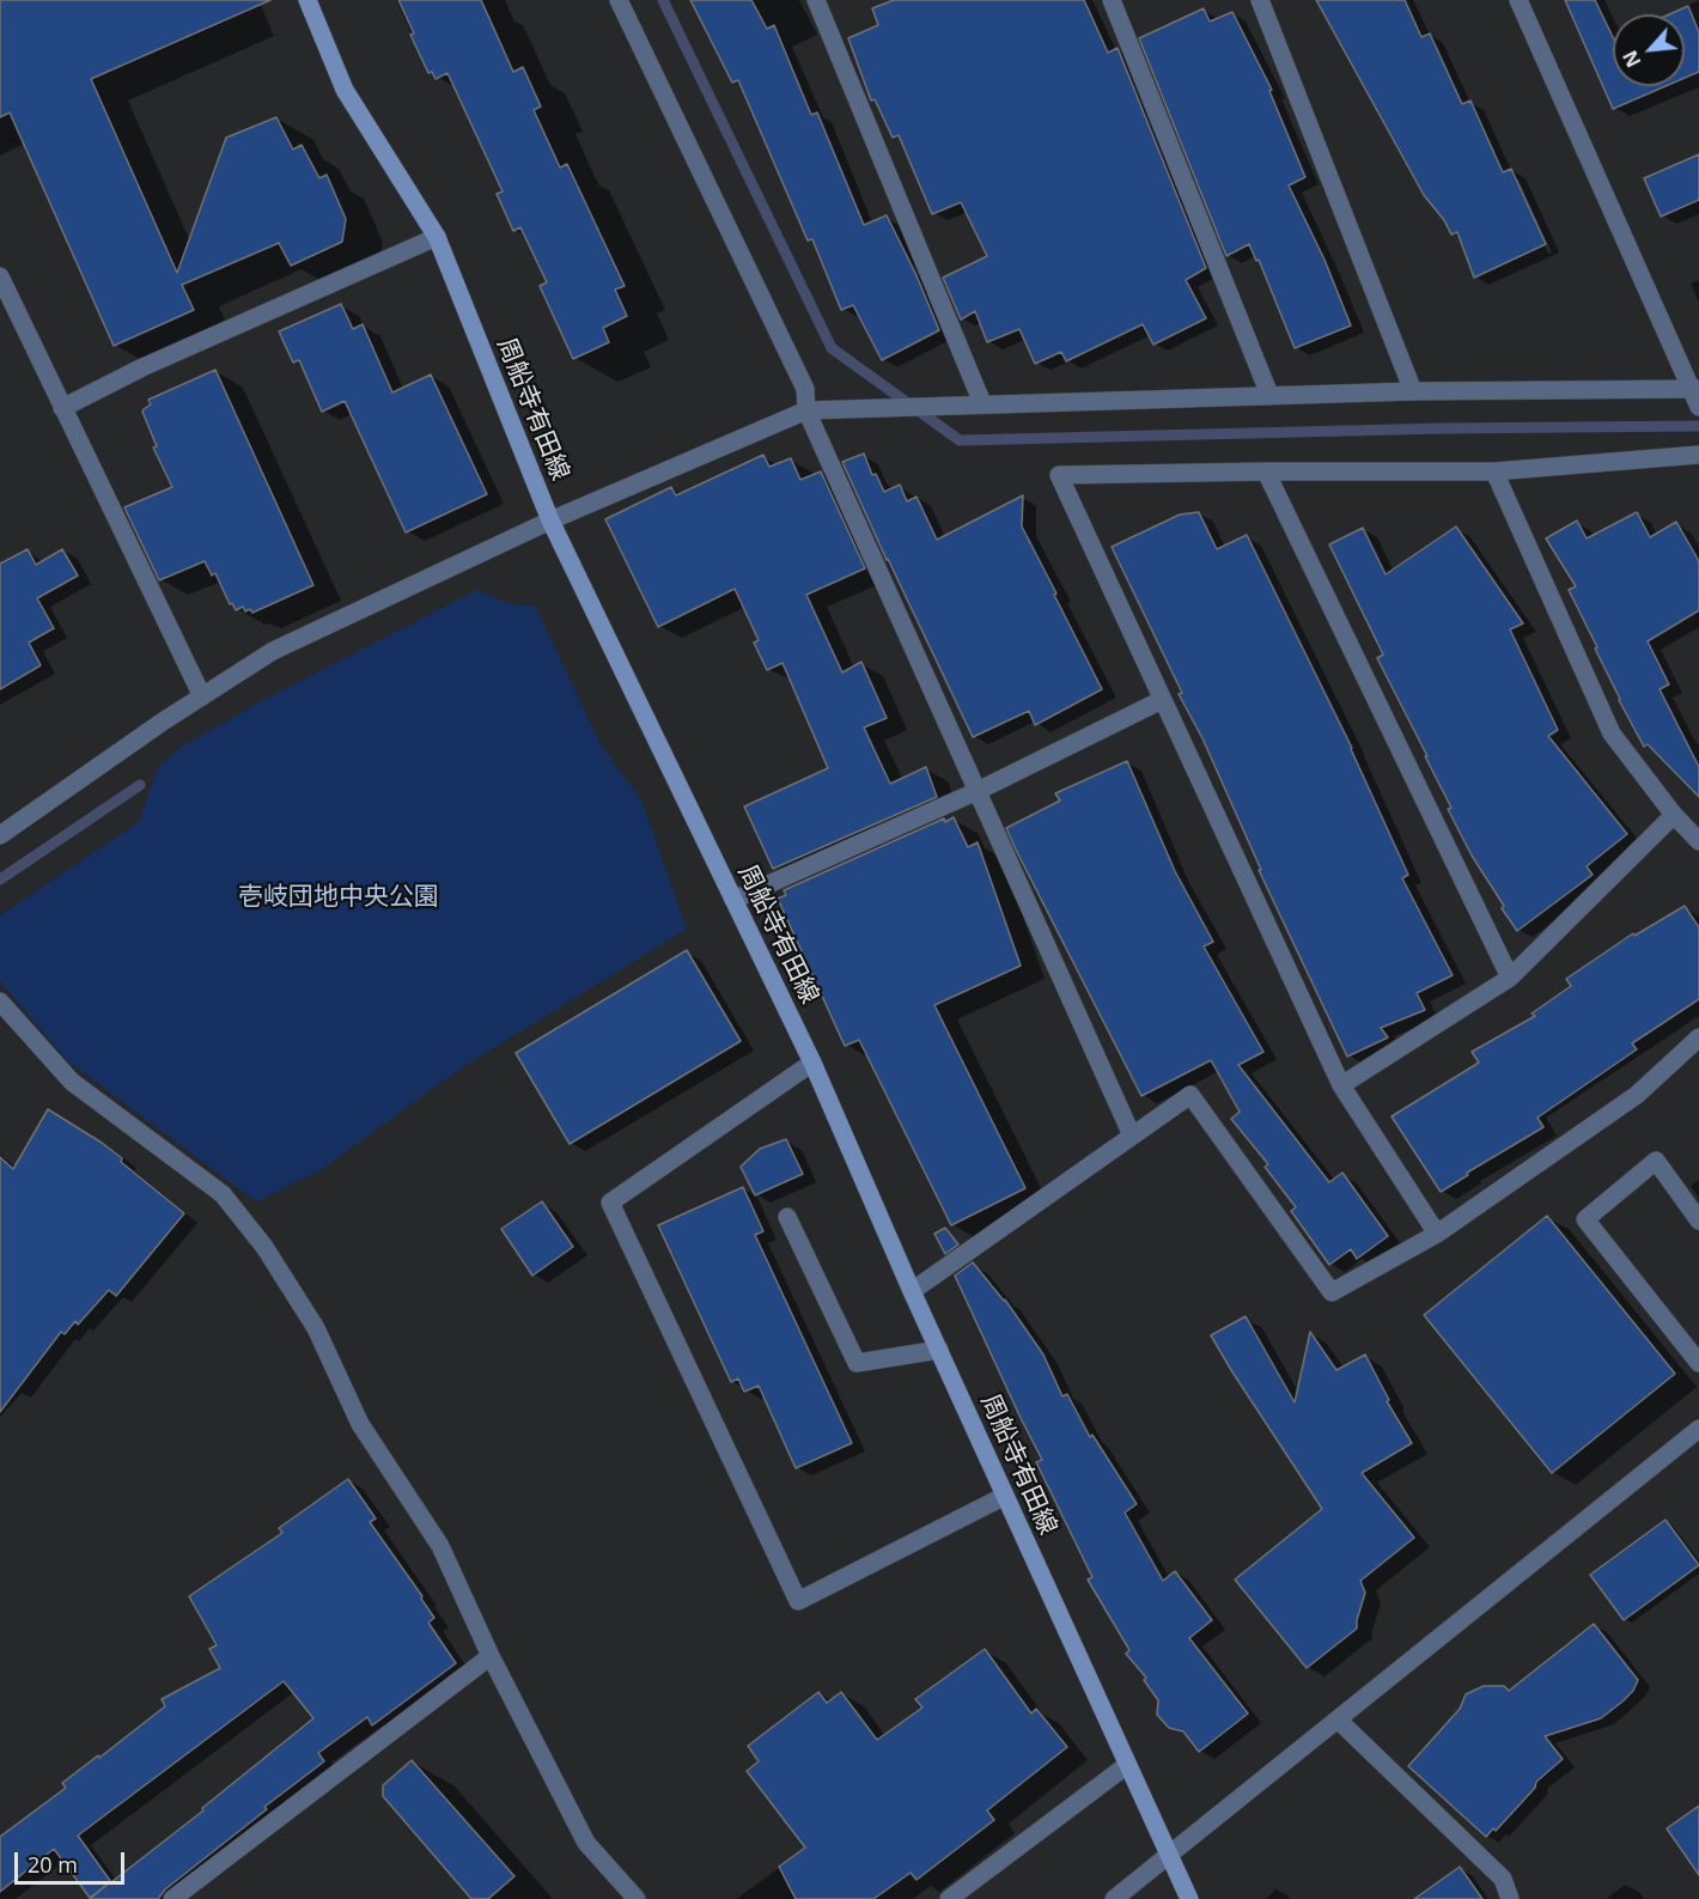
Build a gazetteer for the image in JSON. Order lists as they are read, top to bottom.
{
  "streets": {
    "main road": ["周船寺有田線"]
  },
  "parks": ["壱岐団地中央公園"],
  "scale_bar": "20 m",
  "north": "bottom left"
}
